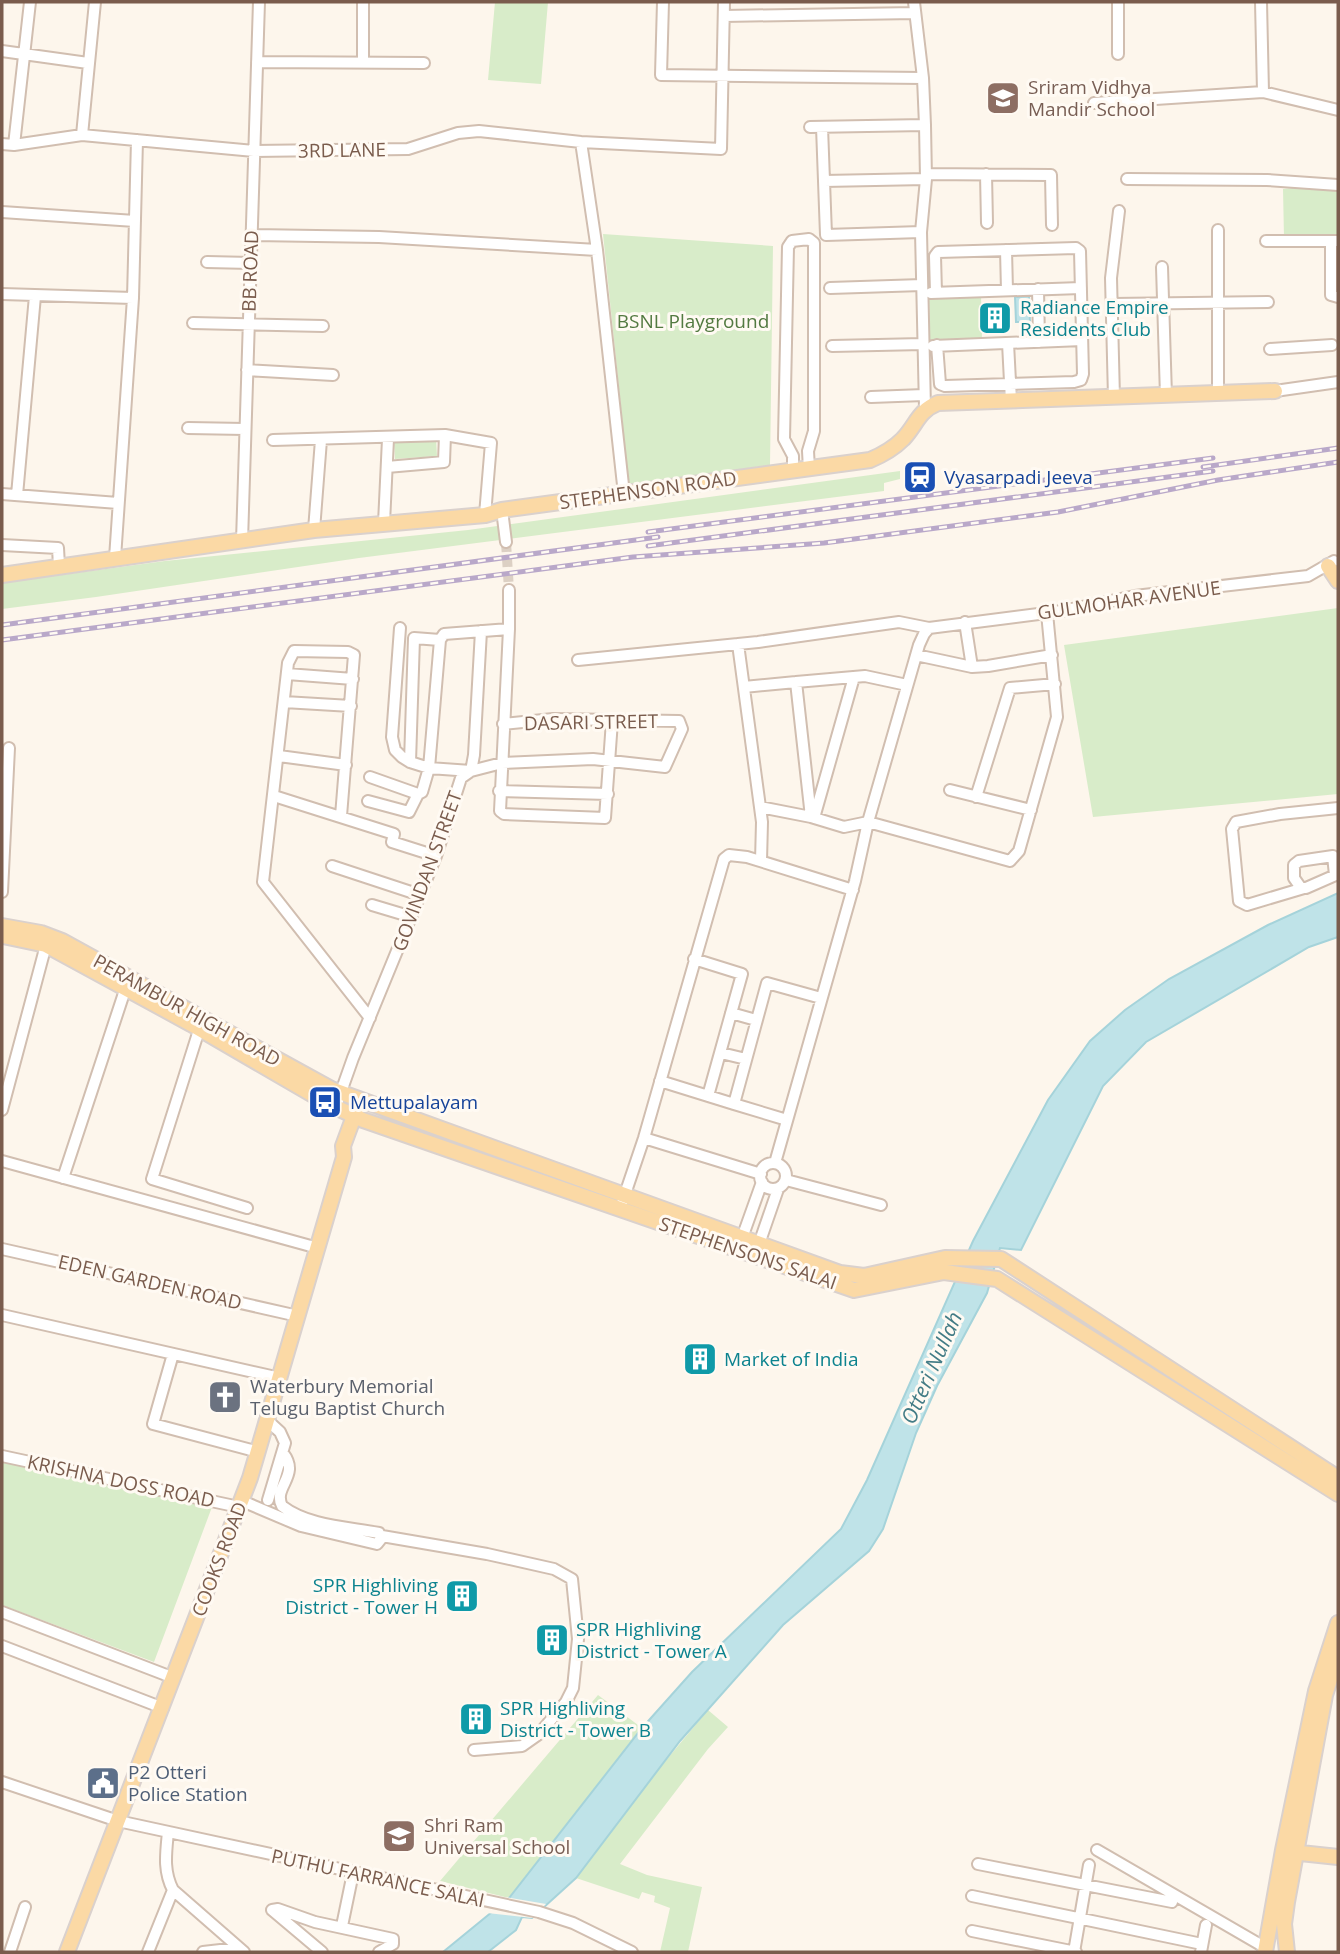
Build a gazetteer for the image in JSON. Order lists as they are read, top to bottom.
{
  "streets": {
    "main road": [
      "STEPHENSON ROAD",
      "PERAMBUR HIGH ROAD",
      "STEPHENSONS SALAI",
      "COOKS ROAD"
    ],
    "street": [
      "3RD LANE",
      "BB ROAD",
      "GULMOHAR AVENUE",
      "DASARI STREET",
      "GOVINDAN STREET",
      "EDEN GARDEN ROAD",
      "KRISHNA DOSS ROAD",
      "PUTHU FARRANCE SALAI"
    ]
  },
  "crossings": [
    ["3RD LANE", "BB ROAD"],
    ["BB ROAD", "STEPHENSON ROAD"],
    ["GOVINDAN STREET", "PERAMBUR HIGH ROAD"],
    ["PERAMBUR HIGH ROAD", "STEPHENSONS SALAI"],
    ["PERAMBUR HIGH ROAD", "COOKS ROAD"],
    ["STEPHENSONS SALAI", "COOKS ROAD"],
    ["EDEN GARDEN ROAD", "COOKS ROAD"],
    ["KRISHNA DOSS ROAD", "COOKS ROAD"],
    ["COOKS ROAD", "PUTHU FARRANCE SALAI"]
  ],
  "water": ["Otteri Nullah"],
  "parks": ["BSNL Playground"],
  "places": {
    "school or university": ["Sriram Vidhya Mandir School", "Shri Ram Universal School"],
    "building": [
      "Radiance Empire Residents Club",
      "Market of India",
      "SPR Highliving District - Tower H",
      "SPR Highliving District - Tower A",
      "SPR Highliving District - Tower B"
    ],
    "station": ["Vyasarpadi Jeeva"],
    "bus stop": ["Mettupalayam"],
    "church": ["Waterbury Memorial Telugu Baptist Church"],
    "public building": ["P2 Otteri Police Station"]
  }
}
